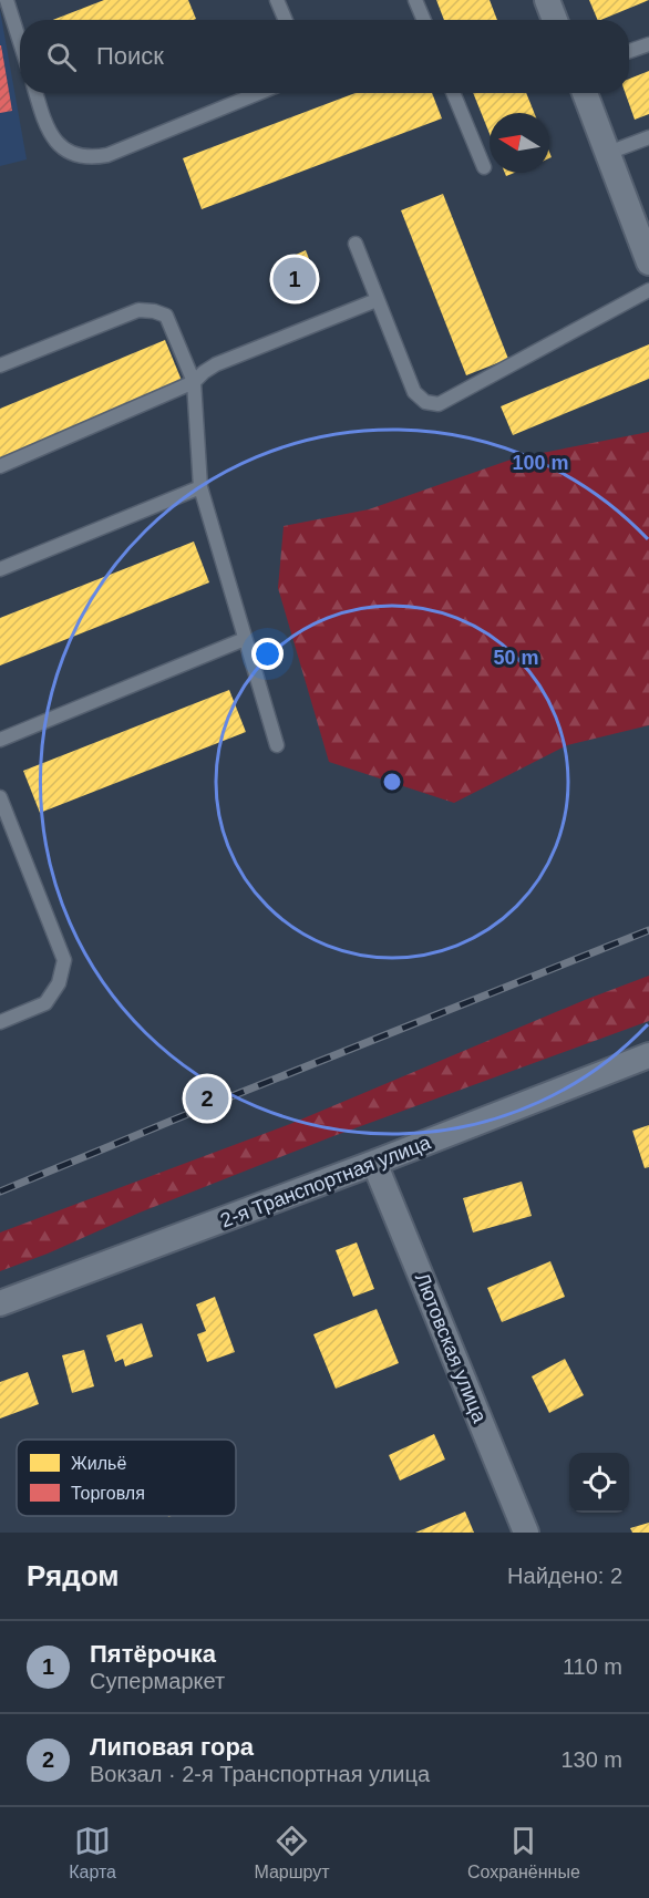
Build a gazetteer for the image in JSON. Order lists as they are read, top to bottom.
{
  "streets": {
    "street": ["2-я Транспортная улица", "Лютовская улица"]
  },
  "crossings": [
    ["2-я Транспортная улица", "Лютовская улица"]
  ],
  "legend": ["Жильё", "Торговля"],
  "north": "left",
  "page": {
    "search": "Поиск",
    "pins": ["1", "2"],
    "heading": ["Рядом", "Найдено: 2"],
    "list": [
      {
        "mark": "1",
        "name": "Пятёрочка",
        "note": "Супермаркет",
        "value": "110 m"
      },
      {
        "mark": "2",
        "name": "Липовая гора",
        "note": "Вокзал · 2-я Транспортная улица",
        "value": "130 m"
      }
    ],
    "nav": ["Карта", "Маршрут", "Сохранённые"]
  },
  "rings": ["100 m", "50 m"]
}
